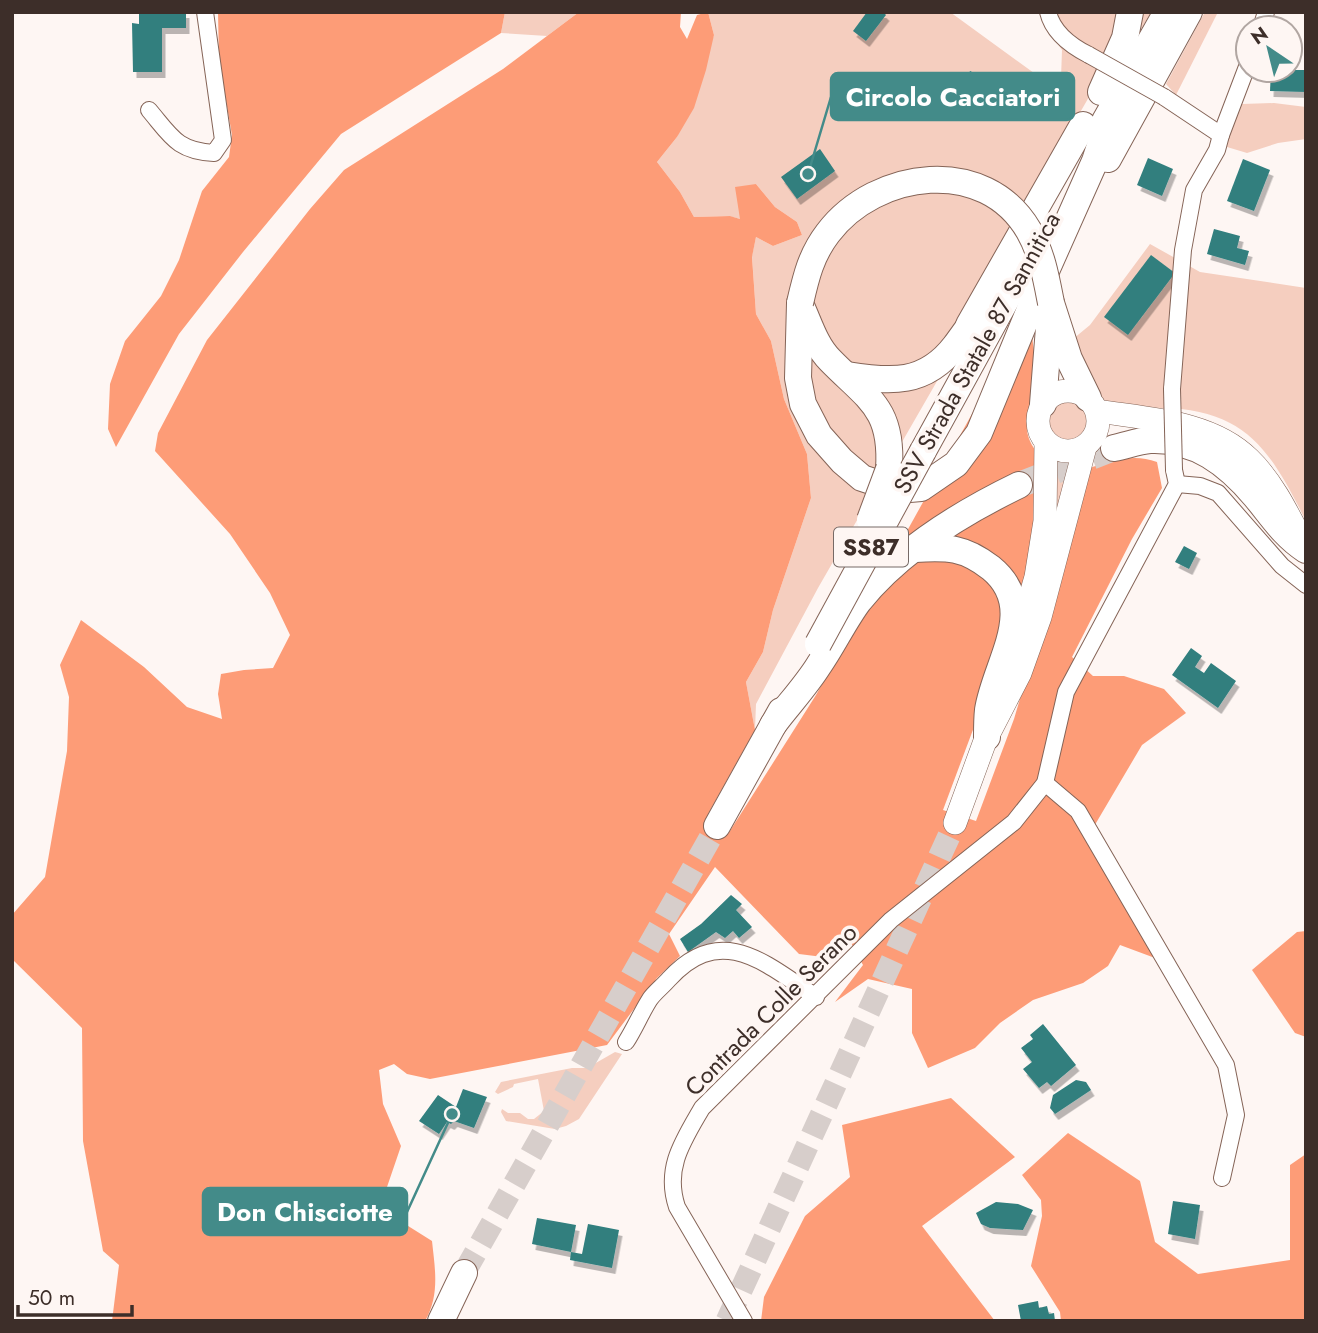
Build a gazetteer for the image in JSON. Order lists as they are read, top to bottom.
{
  "streets": {
    "main road": ["SSV Strada Statale 87 Sannitica", "SS87"],
    "street": ["Contrada Colle Serano"]
  },
  "places": ["Circolo Cacciatori", "Don Chisciotte"],
  "scale_bar": "50 m",
  "north": "top left"
}
